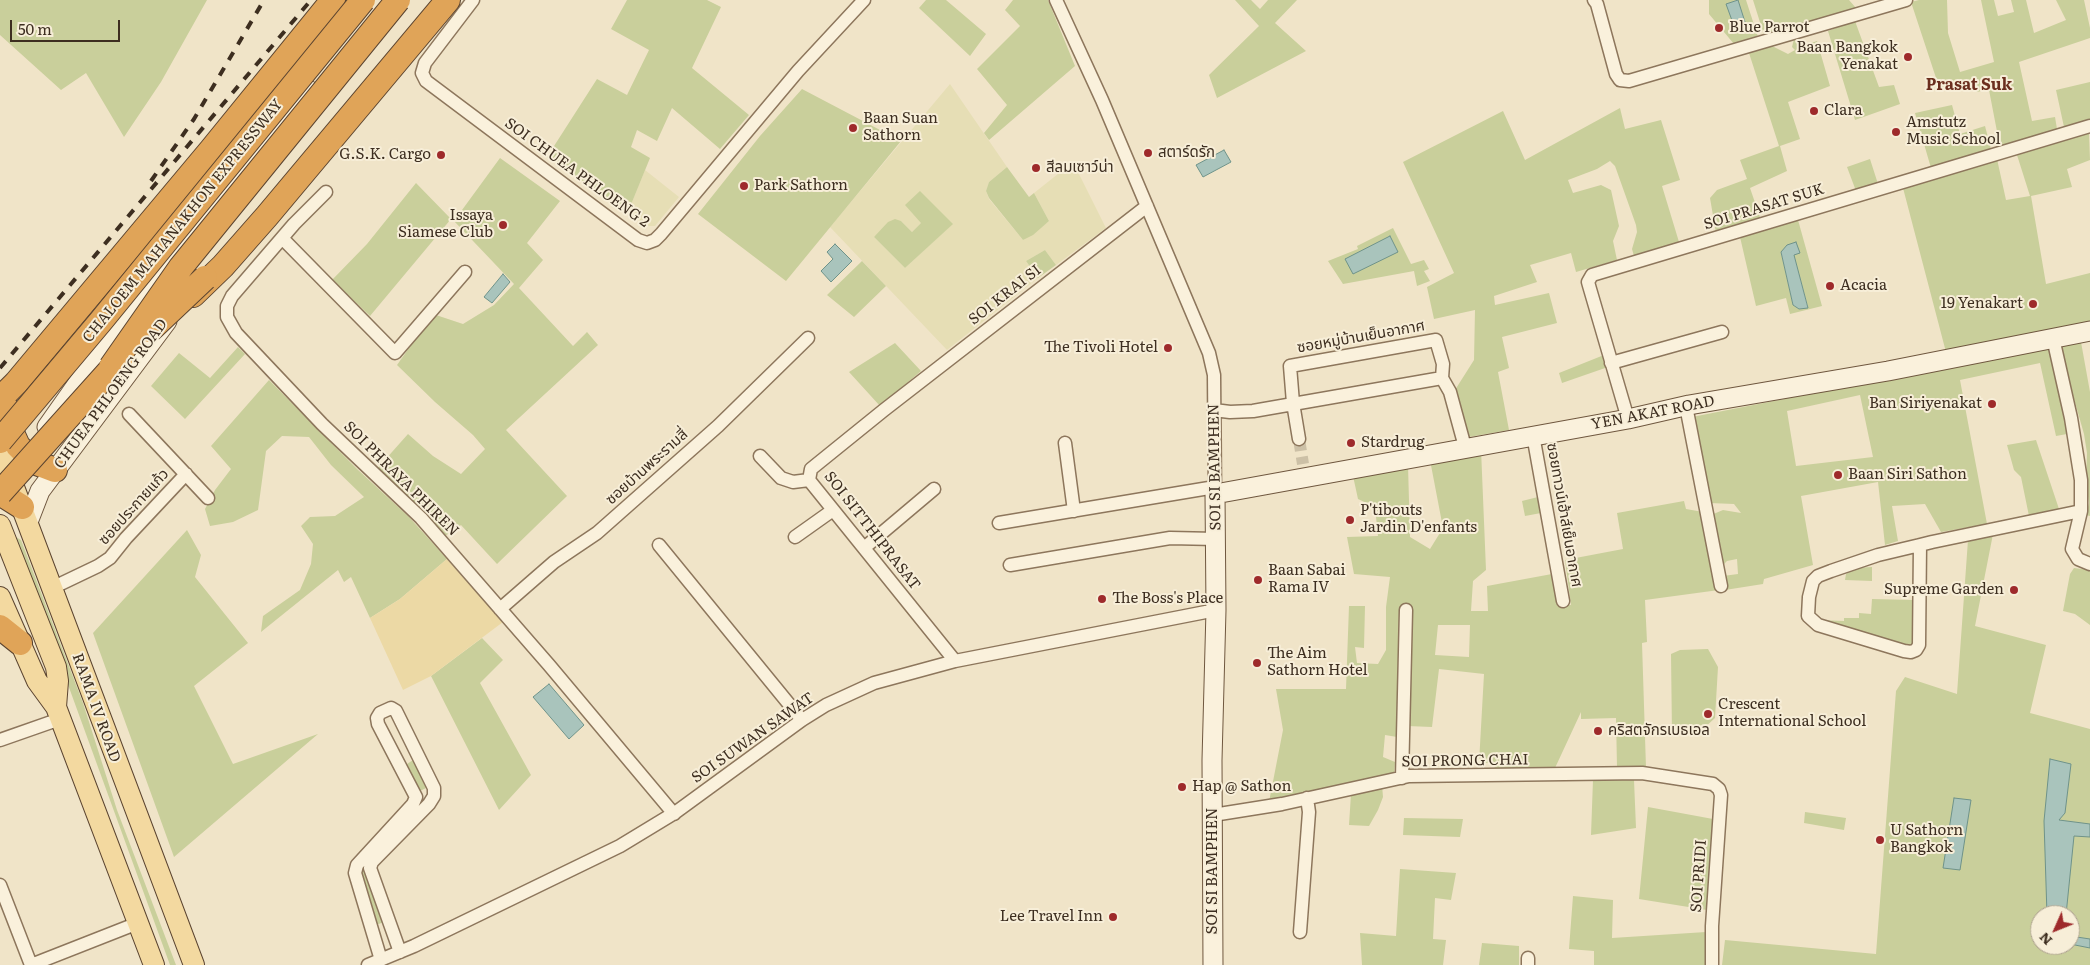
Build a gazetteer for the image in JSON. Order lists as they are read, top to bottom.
{
  "streets": {
    "highway": ["CHALOEM MAHANAKHON EXPRESSWAY"],
    "main road": ["RAMA IV ROAD"],
    "street": [
      "SOI CHUEA PHLOENG 2",
      "SOI PRASAT SUK",
      "SOI KRAI SI",
      "ซอยหมู่บ้านเย็นอากาศ",
      "CHUEA PHLOENG ROAD",
      "YEN AKAT ROAD",
      "ซอยบ้านพระรามสี่",
      "SOI SI BAMPHEN",
      "SOI PHRAYA PHIREN",
      "ซอยประกายแก้ว",
      "ซอยทาวน์เฮ้าส์เย็นอากาศ",
      "SOI SITTHIPRASAT",
      "SOI SUWAN SAWAT",
      "SOI PRONG CHAI",
      "SOI PRIDI"
    ]
  },
  "crossings": [
    ["SOI PRASAT SUK", "YEN AKAT ROAD"],
    ["CHALOEM MAHANAKHON EXPRESSWAY", "CHUEA PHLOENG ROAD"],
    ["CHALOEM MAHANAKHON EXPRESSWAY", "RAMA IV ROAD"],
    ["SOI KRAI SI", "SOI SI BAMPHEN"],
    ["SOI KRAI SI", "SOI SITTHIPRASAT"],
    ["ซอยหมู่บ้านเย็นอากาศ", "YEN AKAT ROAD"],
    ["CHUEA PHLOENG ROAD", "RAMA IV ROAD"],
    ["YEN AKAT ROAD", "SOI SI BAMPHEN"],
    ["YEN AKAT ROAD", "ซอยทาวน์เฮ้าส์เย็นอากาศ"],
    ["ซอยบ้านพระรามสี่", "SOI PHRAYA PHIREN"],
    ["SOI SI BAMPHEN", "SOI SUWAN SAWAT"],
    ["SOI SI BAMPHEN", "SOI PRONG CHAI"],
    ["SOI PHRAYA PHIREN", "SOI SUWAN SAWAT"],
    ["ซอยประกายแก้ว", "RAMA IV ROAD"],
    ["SOI SITTHIPRASAT", "SOI SUWAN SAWAT"],
    ["SOI PRONG CHAI", "SOI PRIDI"]
  ],
  "districts": ["Prasat Suk"],
  "places": [
    "Blue Parrot",
    "Baan Bangkok Yenakat",
    "Clara",
    "Baan Suan Sathorn",
    "Amstutz Music School",
    "สตาร์ดรัก",
    "G.S.K. Cargo",
    "สีลมเซาว์น่า",
    "Park Sathorn",
    "Issaya Siamese Club",
    "Acacia",
    "19 Yenakart",
    "The Tivoli Hotel",
    "Ban Siriyenakat",
    "Stardrug",
    "Baan Siri Sathon",
    "P'tibouts Jardin D'enfants",
    "Baan Sabai Rama IV",
    "Supreme Garden",
    "The Boss's Place",
    "The Aim Sathorn Hotel",
    "Crescent International School",
    "คริสตจักรเบธเอล",
    "Hap @ Sathon",
    "U Sathorn Bangkok",
    "Lee Travel Inn"
  ],
  "scale_bar": "50 m",
  "north": "bottom left"
}
